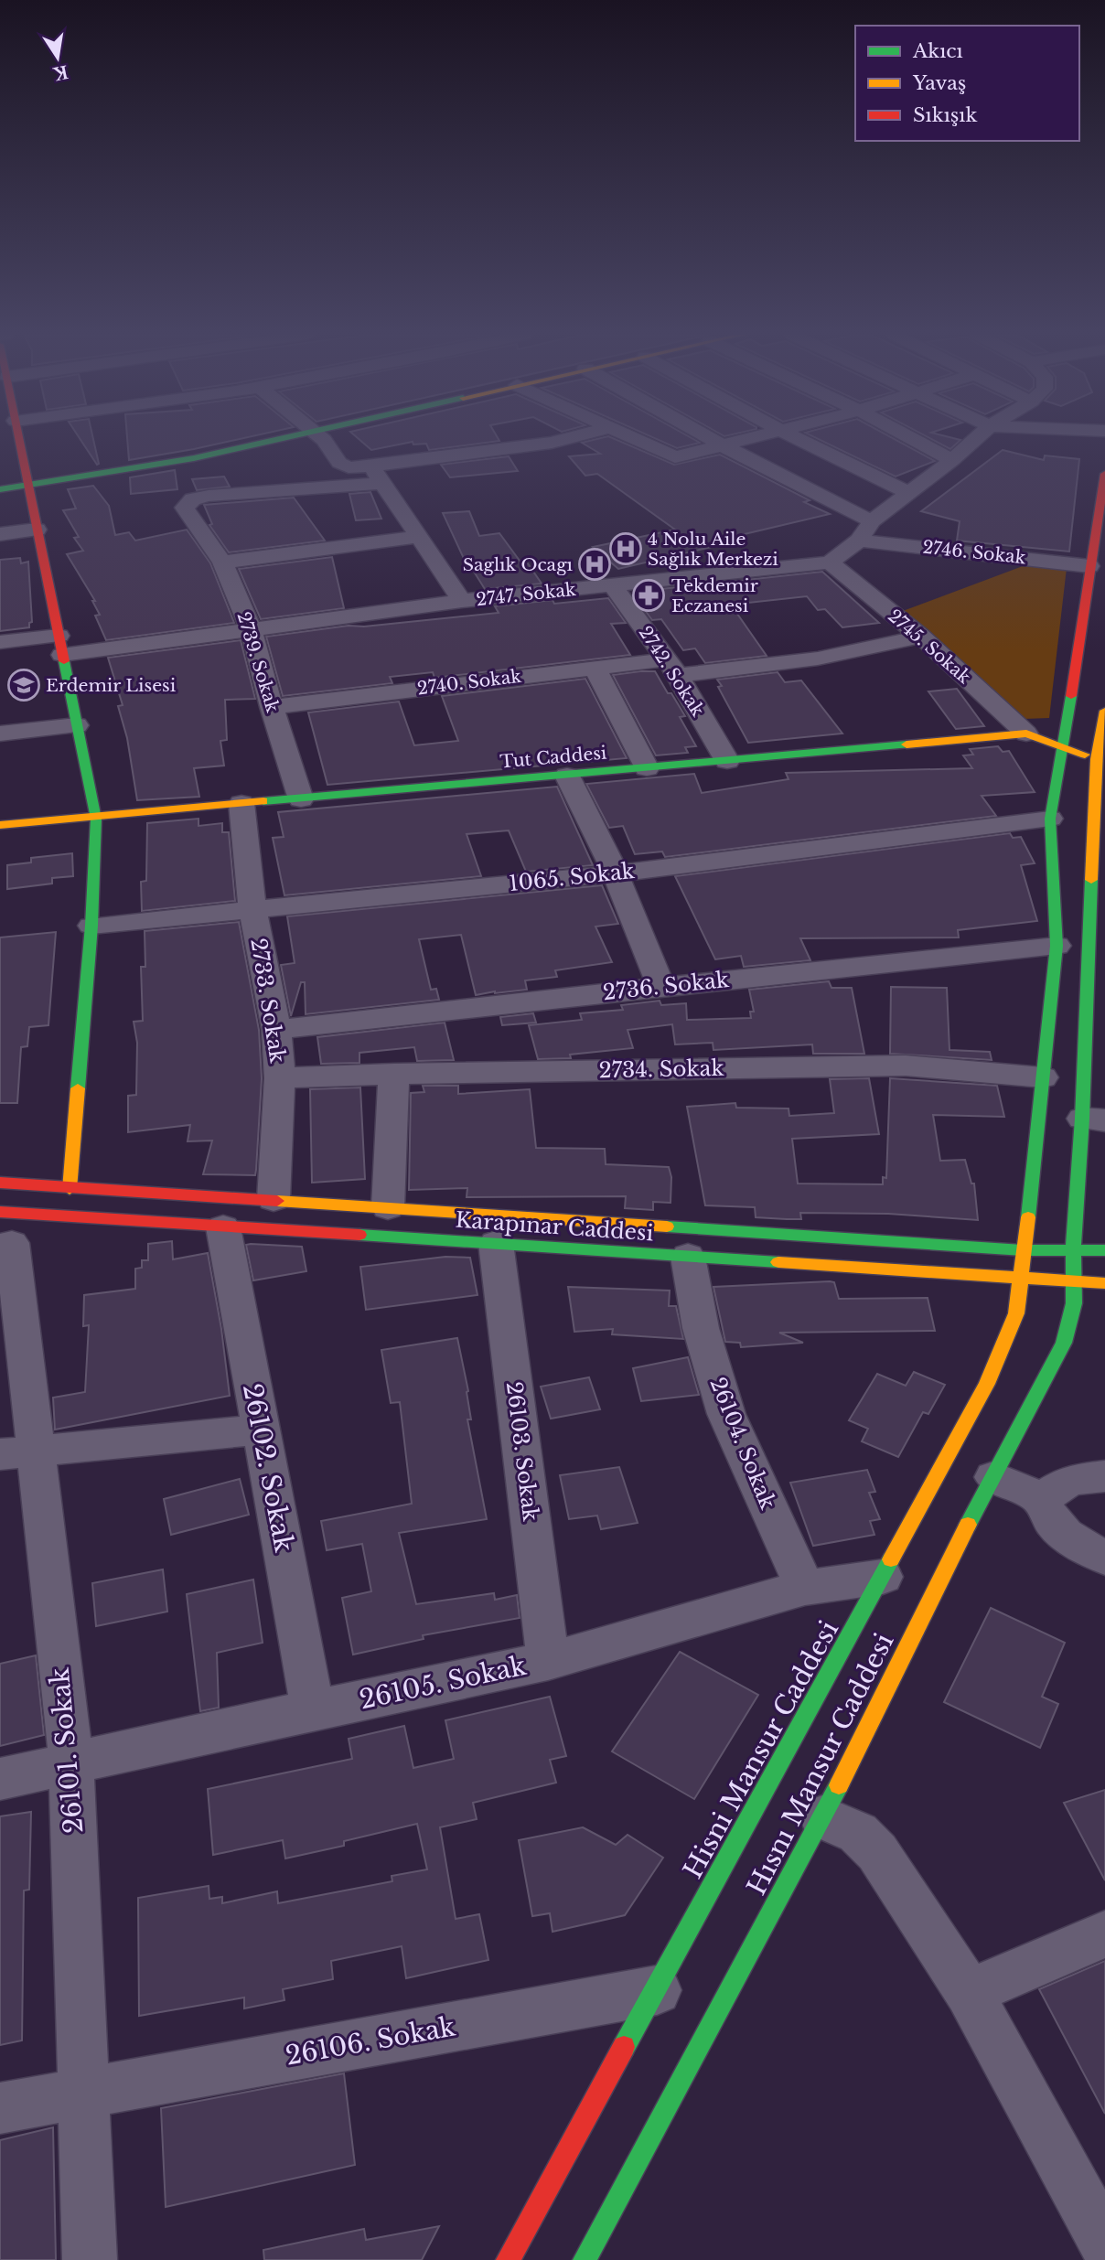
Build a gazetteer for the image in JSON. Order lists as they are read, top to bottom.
{
  "streets": {
    "main road": [
      "Tut Caddesi",
      "Karapınar Caddesi",
      "Hisni Mansur Caddesi",
      "Hısnı Mansur Caddesi"
    ],
    "street": [
      "2746. Sokak",
      "2747. Sokak",
      "2745. Sokak",
      "2739. Sokak",
      "2742. Sokak",
      "2740. Sokak",
      "1065. Sokak",
      "2736. Sokak",
      "2733. Sokak",
      "2734. Sokak",
      "26104. Sokak",
      "26103. Sokak",
      "26102. Sokak",
      "26105. Sokak",
      "26101. Sokak",
      "26106. Sokak"
    ]
  },
  "crossings": [
    ["2746. Sokak", "Hisni Mansur Caddesi"],
    ["2747. Sokak", "2745. Sokak"],
    ["2747. Sokak", "2739. Sokak"],
    ["2747. Sokak", "2742. Sokak"],
    ["2745. Sokak", "2740. Sokak"],
    ["2745. Sokak", "Tut Caddesi"],
    ["2739. Sokak", "2740. Sokak"],
    ["2739. Sokak", "Tut Caddesi"],
    ["2742. Sokak", "2740. Sokak"],
    ["2742. Sokak", "Tut Caddesi"],
    ["Tut Caddesi", "2733. Sokak"],
    ["Tut Caddesi", "Hisni Mansur Caddesi"],
    ["Tut Caddesi", "Hısnı Mansur Caddesi"],
    ["1065. Sokak", "2733. Sokak"],
    ["1065. Sokak", "Hisni Mansur Caddesi"],
    ["2736. Sokak", "2733. Sokak"],
    ["2736. Sokak", "Hisni Mansur Caddesi"],
    ["2733. Sokak", "2734. Sokak"],
    ["2733. Sokak", "Karapınar Caddesi"],
    ["2734. Sokak", "Hisni Mansur Caddesi"],
    ["Karapınar Caddesi", "26104. Sokak"],
    ["Karapınar Caddesi", "26103. Sokak"],
    ["Karapınar Caddesi", "26102. Sokak"],
    ["Karapınar Caddesi", "Hisni Mansur Caddesi"],
    ["Karapınar Caddesi", "Hısnı Mansur Caddesi"],
    ["26104. Sokak", "26105. Sokak"],
    ["26103. Sokak", "26105. Sokak"],
    ["26102. Sokak", "26105. Sokak"],
    ["26105. Sokak", "Hisni Mansur Caddesi"],
    ["26105. Sokak", "26101. Sokak"],
    ["Hisni Mansur Caddesi", "26106. Sokak"],
    ["26101. Sokak", "26106. Sokak"]
  ],
  "places": {
    "hospital": ["4 Nolu Aile Sağlık Merkezi", "Saglık Ocagı"],
    "pharmacy": ["Tekdemir Eczanesi"],
    "school or university": ["Erdemir Lisesi"]
  },
  "legend": ["Akıcı", "Yavaş", "Sıkışık"],
  "north": "bottom"
}
